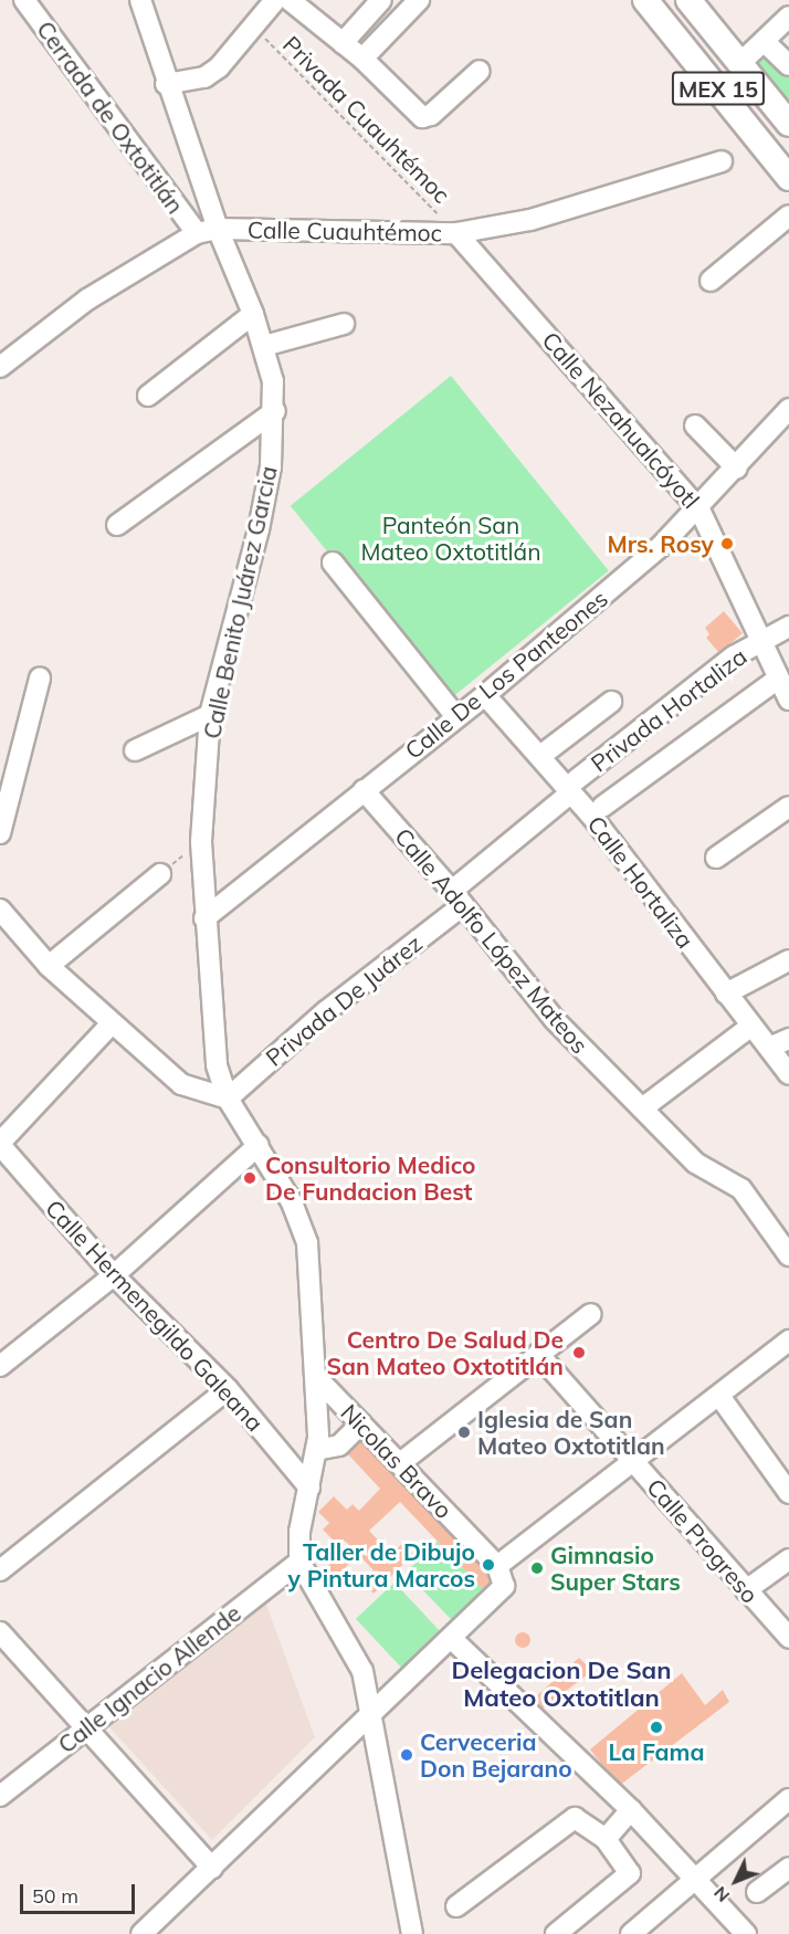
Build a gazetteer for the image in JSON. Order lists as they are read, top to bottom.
{
  "streets": {
    "main road": ["MEX 15"],
    "street": [
      "Cerrada de Oxtotitlán",
      "Calle Cuauhtémoc",
      "Calle Nezahualcóyotl",
      "Calle Benito Juárez Garcia",
      "Calle De Los Panteones",
      "Privada Hortaliza",
      "Calle Hortaliza",
      "Calle Adolfo López Mateos",
      "Privada De Juárez",
      "Calle Hermenegildo Galeana",
      "Nicolas Bravo",
      "Calle Progreso",
      "Calle Ignacio Allende"
    ],
    "path": ["Privada Cuauhtémoc"]
  },
  "crossings": [
    ["Cerrada de Oxtotitlán", "Calle Cuauhtémoc"],
    ["Privada Cuauhtémoc", "Calle Cuauhtémoc"],
    ["Privada Cuauhtémoc", "Calle Nezahualcóyotl"],
    ["Calle Cuauhtémoc", "Calle Nezahualcóyotl"],
    ["Calle Cuauhtémoc", "Calle Benito Juárez Garcia"],
    ["Calle Nezahualcóyotl", "Calle De Los Panteones"],
    ["Calle Nezahualcóyotl", "Privada Hortaliza"],
    ["Calle Benito Juárez Garcia", "Calle De Los Panteones"],
    ["Calle Benito Juárez Garcia", "Privada De Juárez"],
    ["Calle Benito Juárez Garcia", "Calle Hermenegildo Galeana"],
    ["Calle Benito Juárez Garcia", "Nicolas Bravo"],
    ["Calle Benito Juárez Garcia", "Calle Ignacio Allende"],
    ["Calle De Los Panteones", "Calle Hortaliza"],
    ["Calle De Los Panteones", "Calle Adolfo López Mateos"],
    ["Privada Hortaliza", "Calle Hortaliza"],
    ["Privada Hortaliza", "Calle Adolfo López Mateos"],
    ["Privada Hortaliza", "Privada De Juárez"],
    ["Calle Adolfo López Mateos", "Privada De Juárez"]
  ],
  "districts": ["Delegacion De San Mateo Oxtotitlan"],
  "parks": ["Panteón San Mateo Oxtotitlán"],
  "places": [
    "Mrs. Rosy",
    "Consultorio Medico De Fundacion Best",
    "Centro De Salud De San Mateo Oxtotitlán",
    "Iglesia de San Mateo Oxtotitlan",
    "Taller de Dibujo y Pintura Marcos",
    "Gimnasio Super Stars",
    "La Fama",
    "Cerveceria Don Bejarano"
  ],
  "scale_bar": "50 m",
  "north": "bottom left"
}
